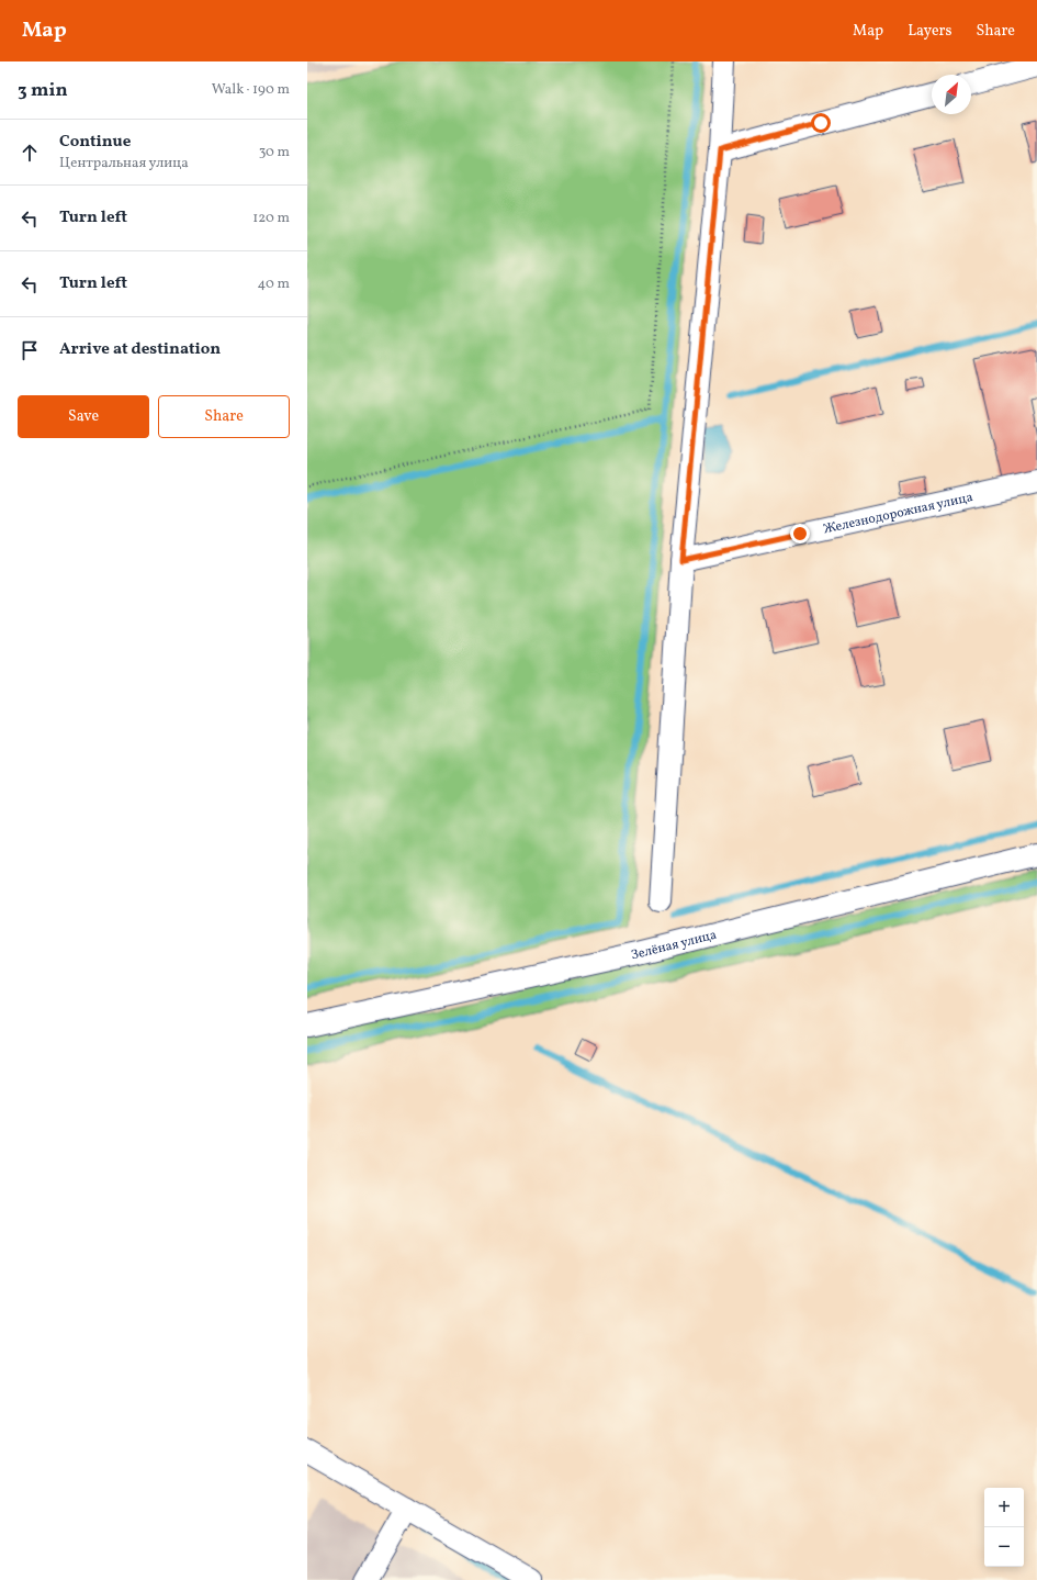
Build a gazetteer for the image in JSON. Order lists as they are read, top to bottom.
{
  "streets": {
    "street": ["Железнодорожная улица", "Зелёная улица"]
  },
  "north": "top right",
  "page": {
    "header": "Map",
    "nav": ["Map", "Layers", "Share"],
    "heading": ["3 min", "Walk · 190 m"],
    "list": [
      ["Continue", "Центральная улица", "30 m"],
      ["Turn left", "120 m"],
      ["Turn left", "40 m"],
      "Arrive at destination"
    ],
    "buttons": ["Save", "Share"],
    "map_buttons": ["+", "−"]
  }
}
